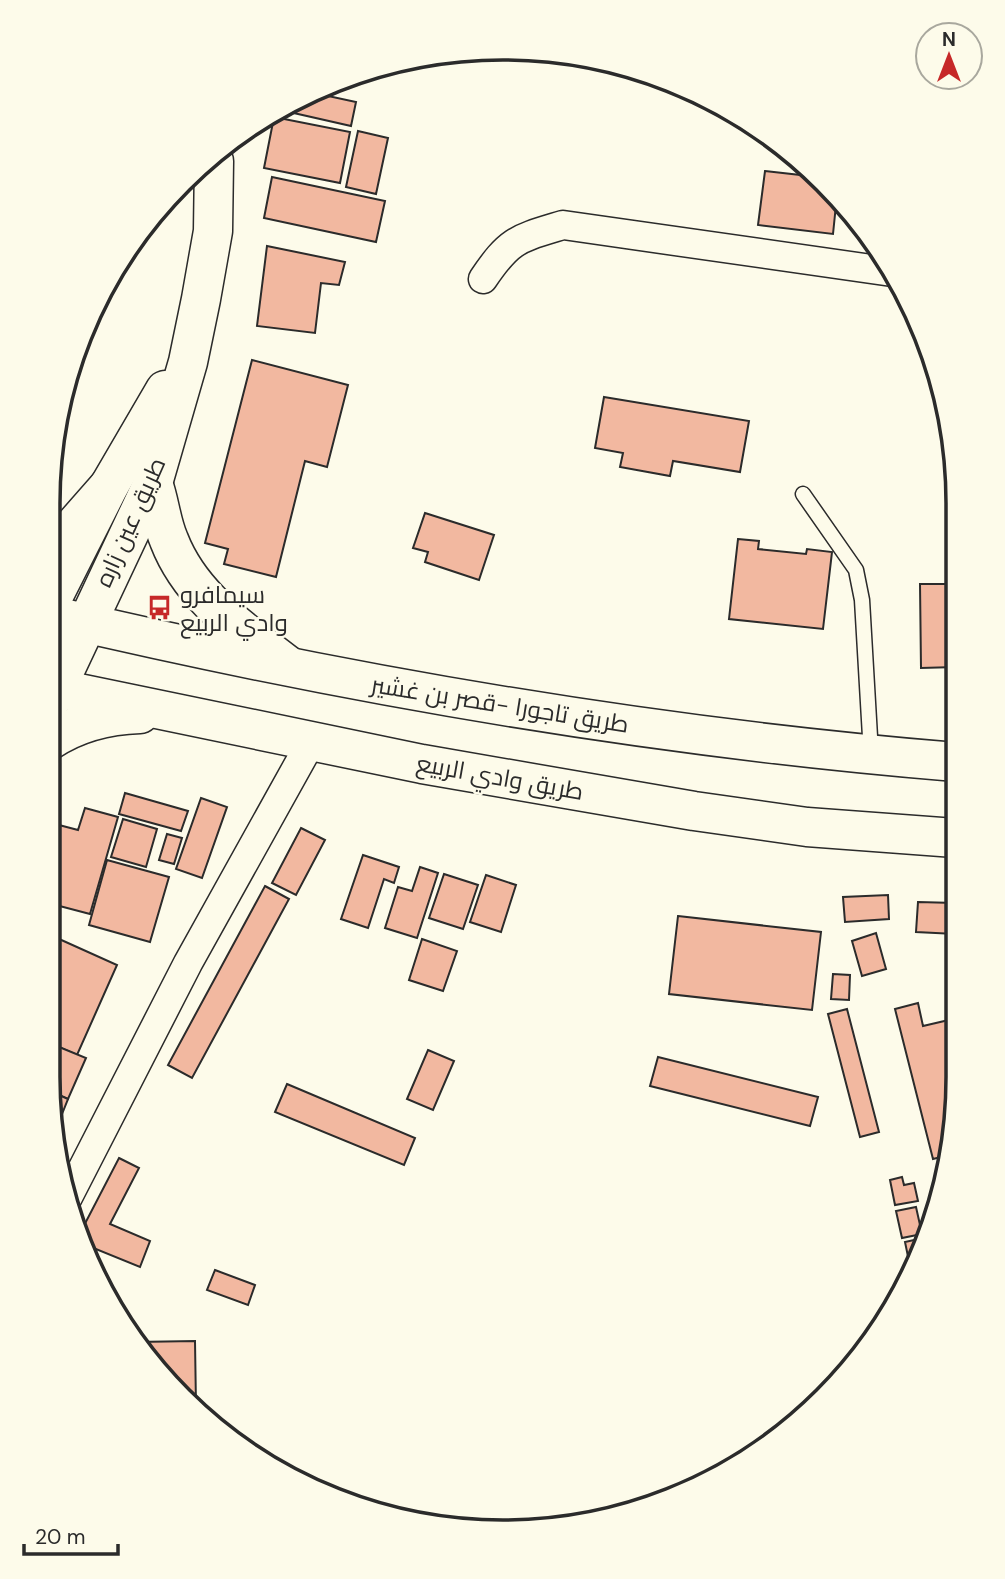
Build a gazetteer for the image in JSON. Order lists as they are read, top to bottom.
{
  "streets": {
    "main road": ["طريق عين زاره", "طريق تاجورا -قصر بن غشير", "طريق وادي الربيع"]
  },
  "crossings": [
    ["طريق عين زاره", "طريق تاجورا -قصر بن غشير"]
  ],
  "places": {
    "bus stop": ["سيمافرو وادي الربيع"]
  },
  "scale_bar": "20 m",
  "north": "top"
}
